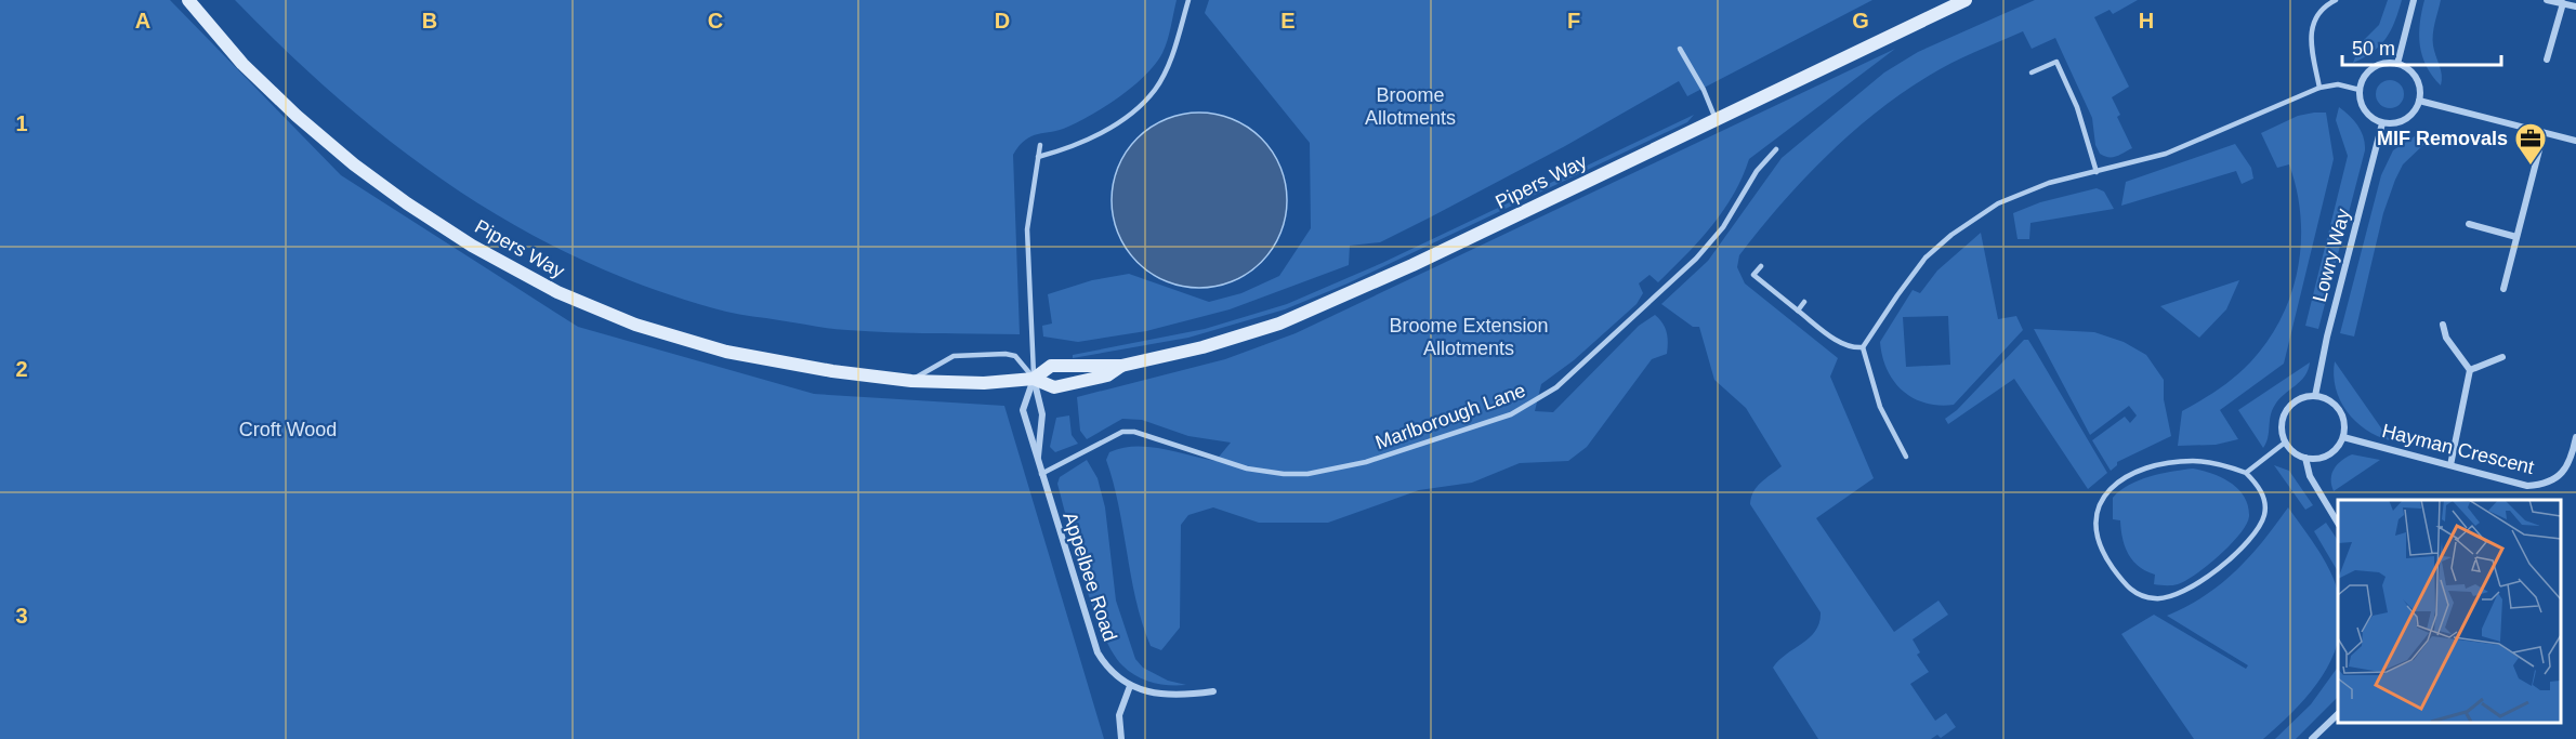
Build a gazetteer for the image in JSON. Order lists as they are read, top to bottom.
{
  "streets": {
    "main road": ["Pipers Way"],
    "street": ["Lowry Way", "Hayman Crescent", "Appelbee Road"],
    "lane": ["Marlborough Lane"]
  },
  "crossings": [
    ["Pipers Way", "Appelbee Road"],
    ["Lowry Way", "Hayman Crescent"],
    ["Marlborough Lane", "Appelbee Road"]
  ],
  "parks": ["Broome Allotments", "Broome Extension Allotments", "Croft Wood"],
  "places": {
    "office": ["MIF Removals"]
  },
  "scale_bar": "50 m",
  "grid": {
    "columns": [
      "A",
      "B",
      "C",
      "D",
      "E",
      "F",
      "G",
      "H"
    ],
    "rows": ["1", "2", "3"]
  }
}
